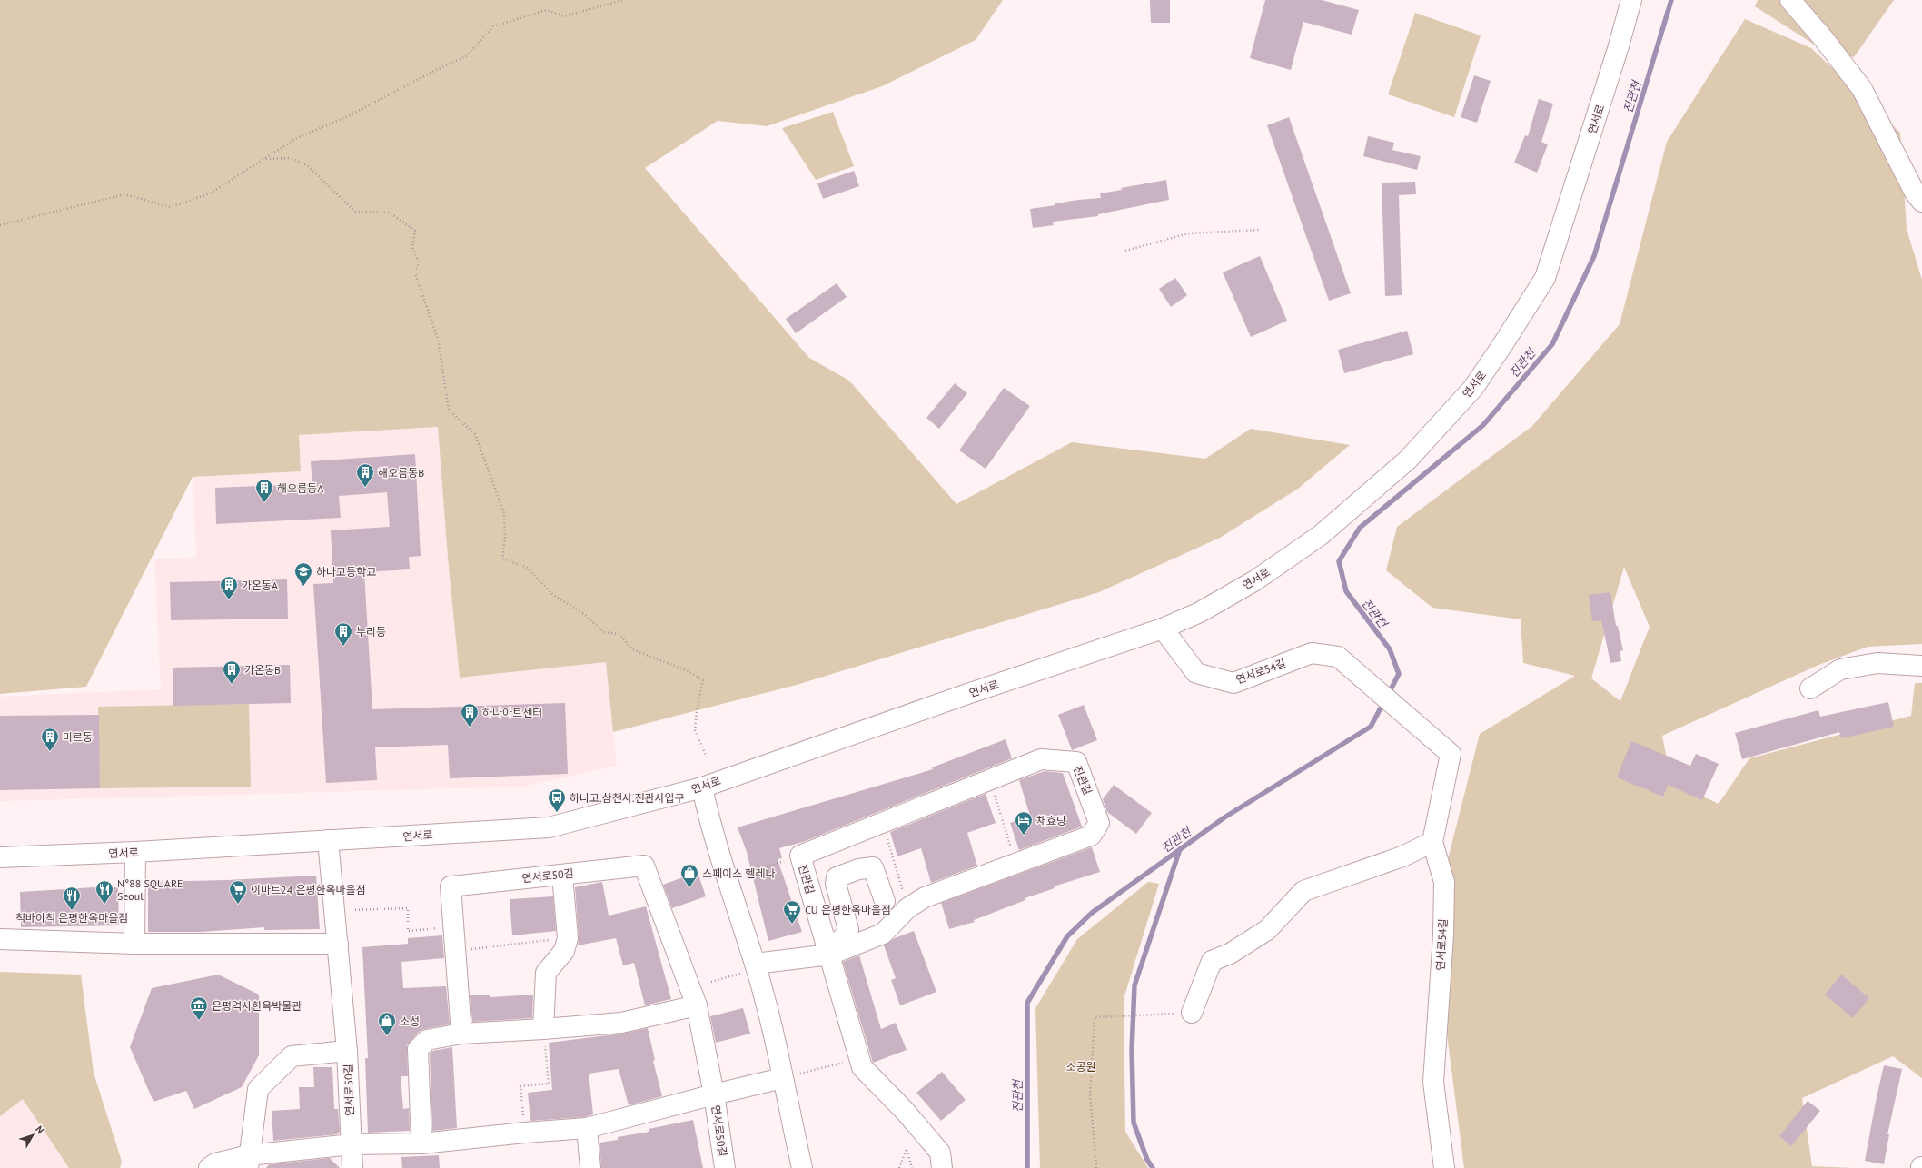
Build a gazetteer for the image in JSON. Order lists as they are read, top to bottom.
{
  "streets": {
    "street": [
      "연서로",
      "연서로54길",
      "진관길",
      "연서로50길"
    ]
  },
  "crossings": [
    ["연서로", "연서로54길"],
    ["연서로", "연서로50길"]
  ],
  "water": ["진관천"],
  "parks": ["소공원"],
  "places": {
    "building": [
      "해오름동B",
      "해오름동A",
      "가온동A",
      "누리동",
      "가온동B",
      "하나아트센터",
      "미르동"
    ],
    "school or university": ["하나고등학교"],
    "bus stop": ["하나고.삼천사.진관사입구"],
    "hotel": ["채효당"],
    "shop": ["스페이스 헬레나", "소성"],
    "restaurant": ["N°88 SQUARE Seoul", "칙바이칙 은평한옥마을점"],
    "supermarket": ["이마트24 은평한옥마을점", "CU 은평한옥마을점"],
    "museum": ["은평역사한옥박물관"]
  },
  "north": "top right"
}
